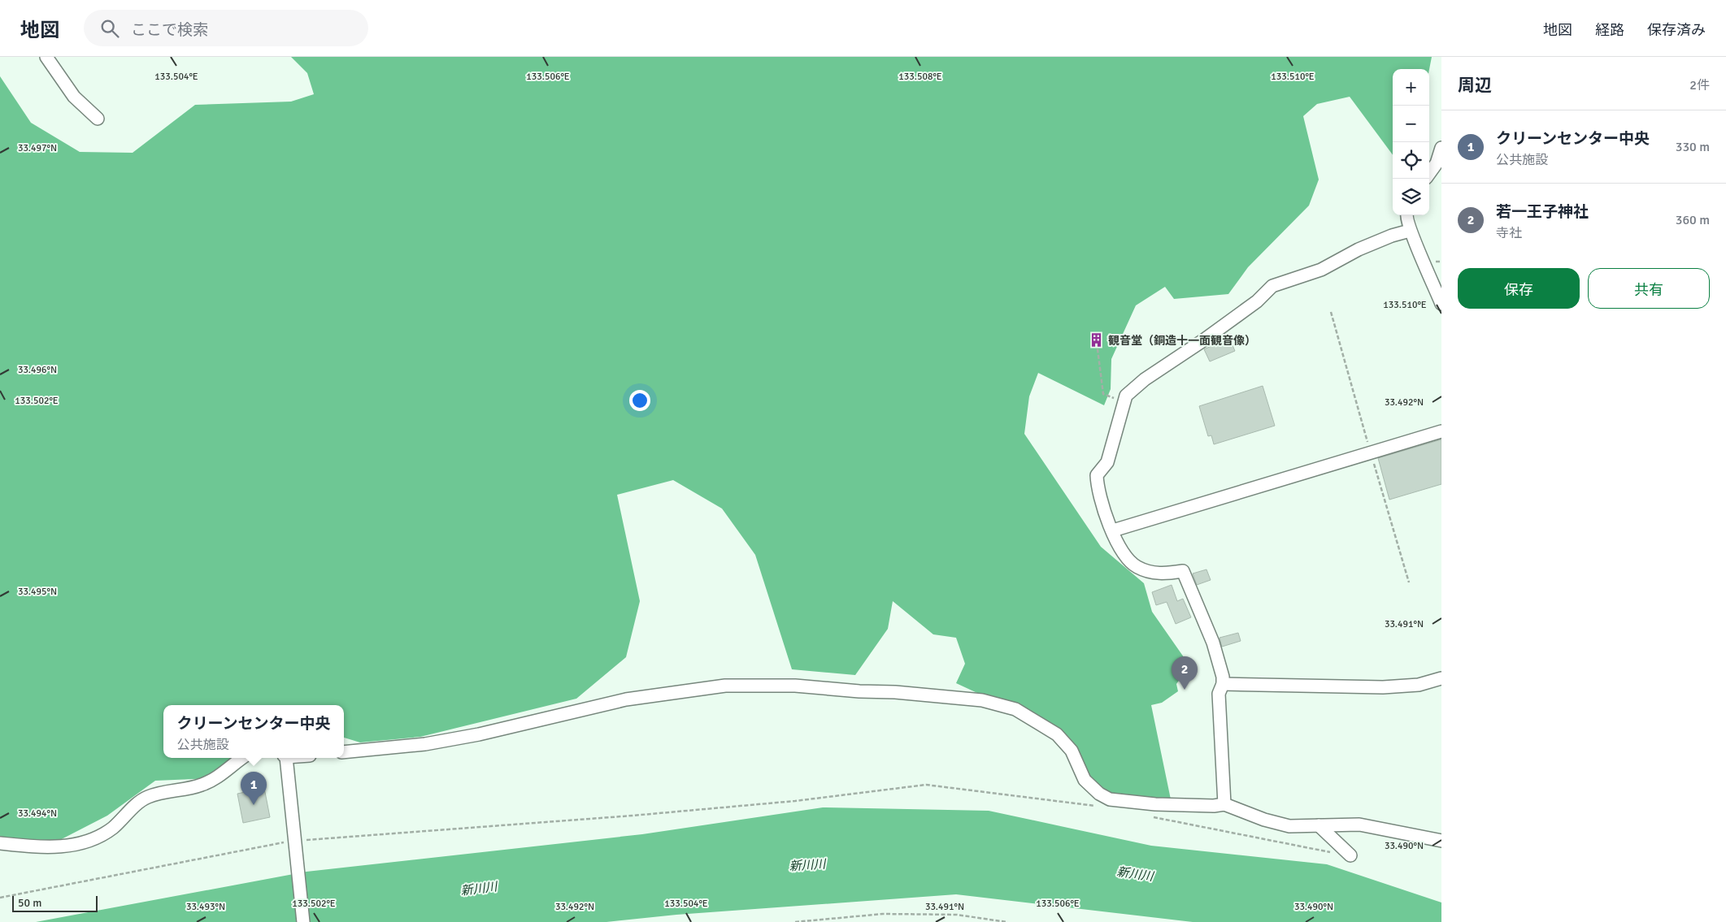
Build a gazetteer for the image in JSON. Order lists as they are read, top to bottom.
{
  "water": ["新川川"],
  "places": {
    "building": ["観音堂（銅造十一面観音像）"]
  },
  "scale_bar": "50 m",
  "page": {
    "header": "地図",
    "search": "ここで検索",
    "nav": ["地図", "経路", "保存済み"],
    "heading": ["周辺", "2件"],
    "map_buttons": ["+", "−"],
    "list": [
      {
        "mark": "1",
        "name": "クリーンセンター中央",
        "note": "公共施設",
        "value": "330 m"
      },
      {
        "mark": "2",
        "name": "若一王子神社",
        "note": "寺社",
        "value": "360 m"
      }
    ],
    "buttons": ["保存", "共有"],
    "pins": ["2", "1"],
    "popup": ["クリーンセンター中央", "公共施設"],
    "scale": "50 m"
  },
  "coordinates": [
    "133.508°E",
    "133.510°E",
    "133.504°E",
    "133.506°E",
    "33.497°N",
    "33.496°N",
    "133.502°E",
    "33.492°N",
    "33.495°N",
    "33.491°N",
    "33.494°N",
    "33.490°N",
    "33.493°N"
  ]
}
